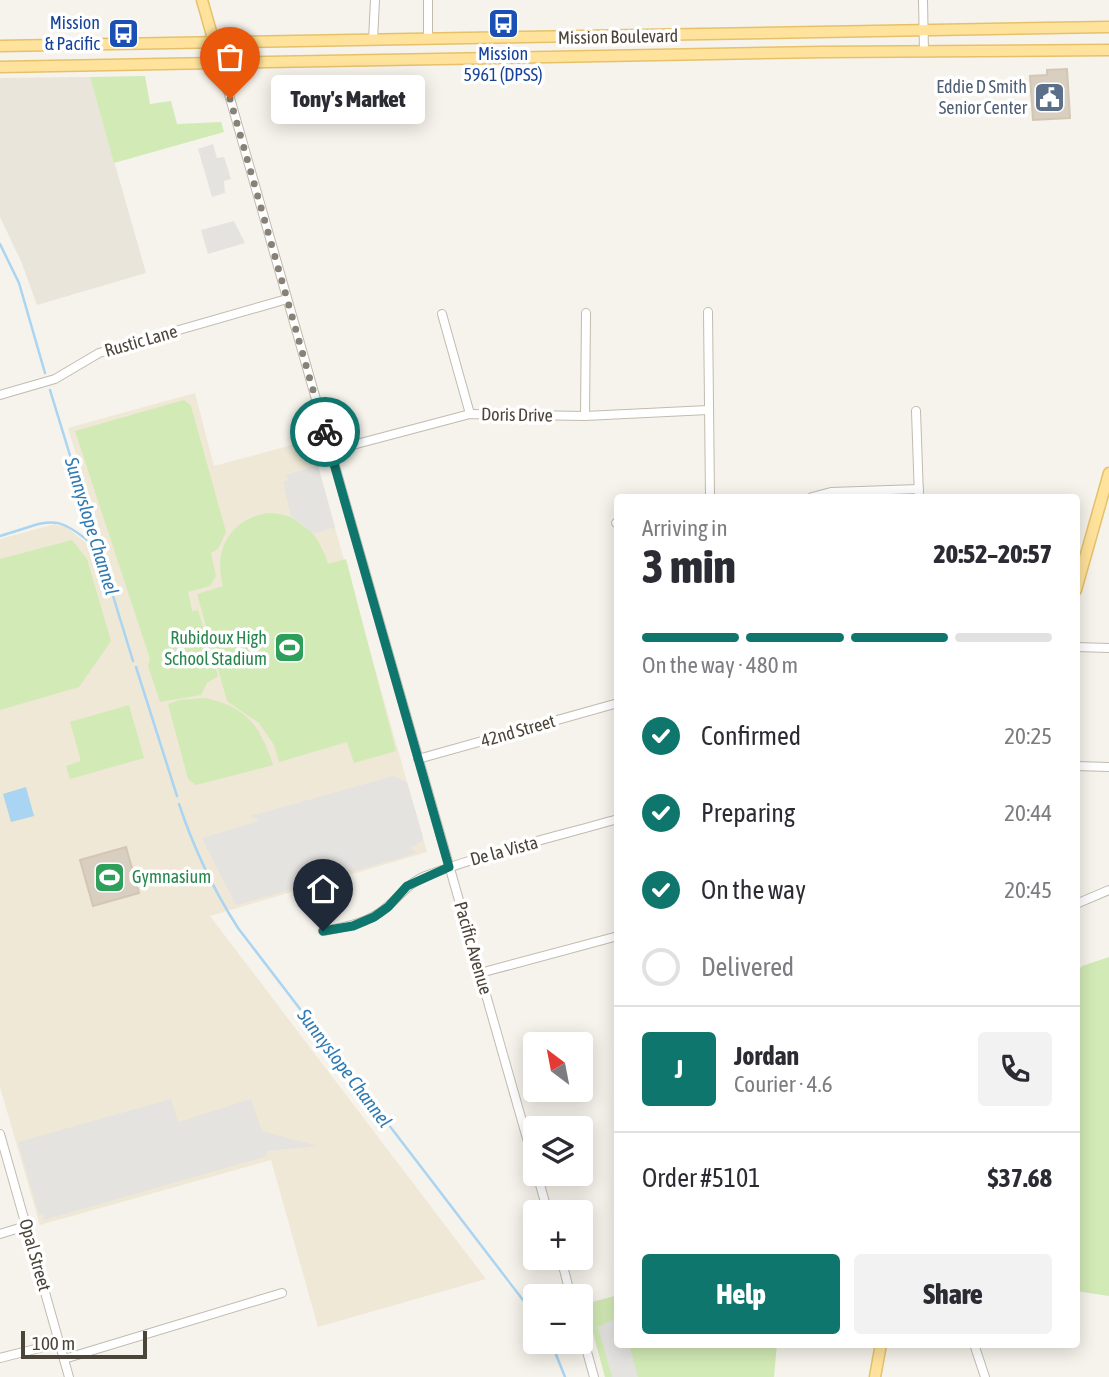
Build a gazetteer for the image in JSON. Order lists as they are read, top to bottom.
{
  "streets": {
    "main road": ["Mission Boulevard", "Pacific Avenue"],
    "street": [
      "Rustic Lane",
      "Doris Drive",
      "42nd Street",
      "De la Vista",
      "Opal Street"
    ]
  },
  "crossings": [
    ["Mission Boulevard", "Pacific Avenue"],
    ["Rustic Lane", "Pacific Avenue"],
    ["Doris Drive", "Pacific Avenue"],
    ["42nd Street", "Pacific Avenue"],
    ["De la Vista", "Pacific Avenue"]
  ],
  "water": ["Sunnyslope Channel"],
  "places": {
    "bus stop": ["Mission 5961 (DPSS)", "Mission & Pacific"],
    "public building": ["Eddie D Smith Senior Center"],
    "other": ["Tony's Market"],
    "sports": ["Rubidoux High School Stadium", "Gymnasium"]
  },
  "scale_bar": "100 m",
  "north": "top left",
  "page": {
    "bubble": "Tony's Market",
    "heading": ["3 min", "Arriving in", "20:52–20:57"],
    "panel": [
      "Jordan",
      "Courier · 4.6",
      "Order #5101",
      "$37.68"
    ],
    "bar": "On the way · 480 m",
    "list": [
      ["Confirmed", "20:25"],
      ["Preparing", "20:44"],
      ["On the way", "20:45"],
      "Delivered"
    ],
    "map_buttons": ["+", "−"],
    "round": "J",
    "buttons": ["Help", "Share"],
    "scale": "100 m"
  }
}
